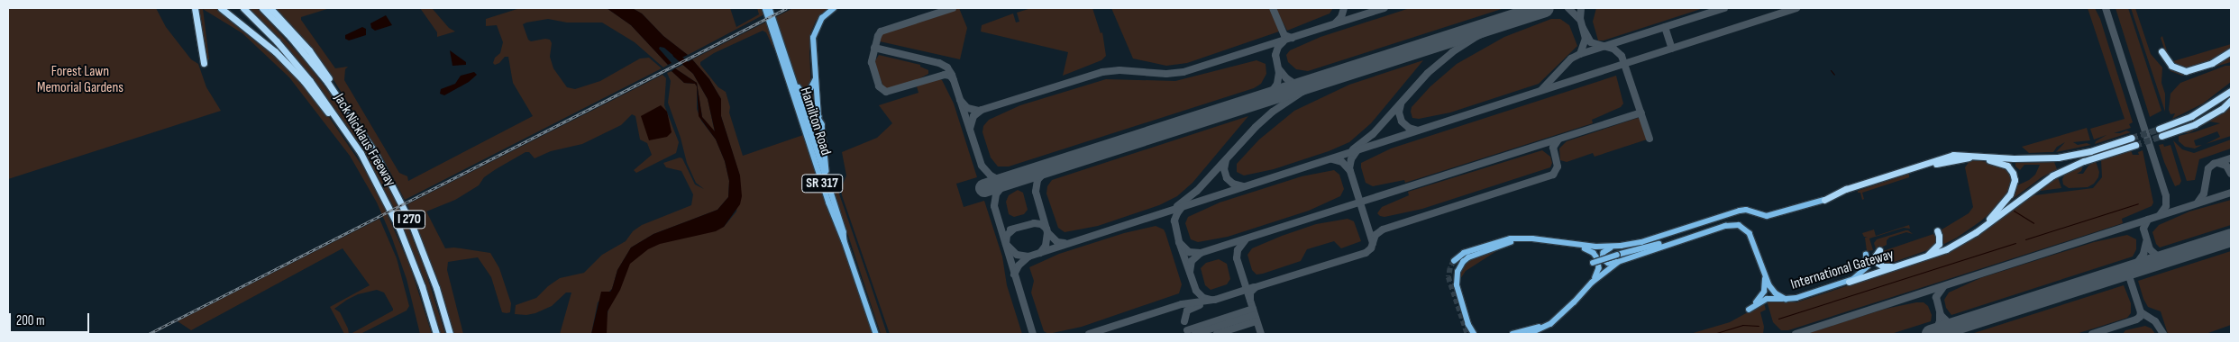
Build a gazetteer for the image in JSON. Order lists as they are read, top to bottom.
{
  "streets": {
    "highway": ["Jack Nicklaus Freeway", "I 270", "International Gateway"],
    "main road": ["Hamilton Road", "SR 317"]
  },
  "parks": ["Forest Lawn Memorial Gardens"],
  "scale_bar": "200 m"
}
